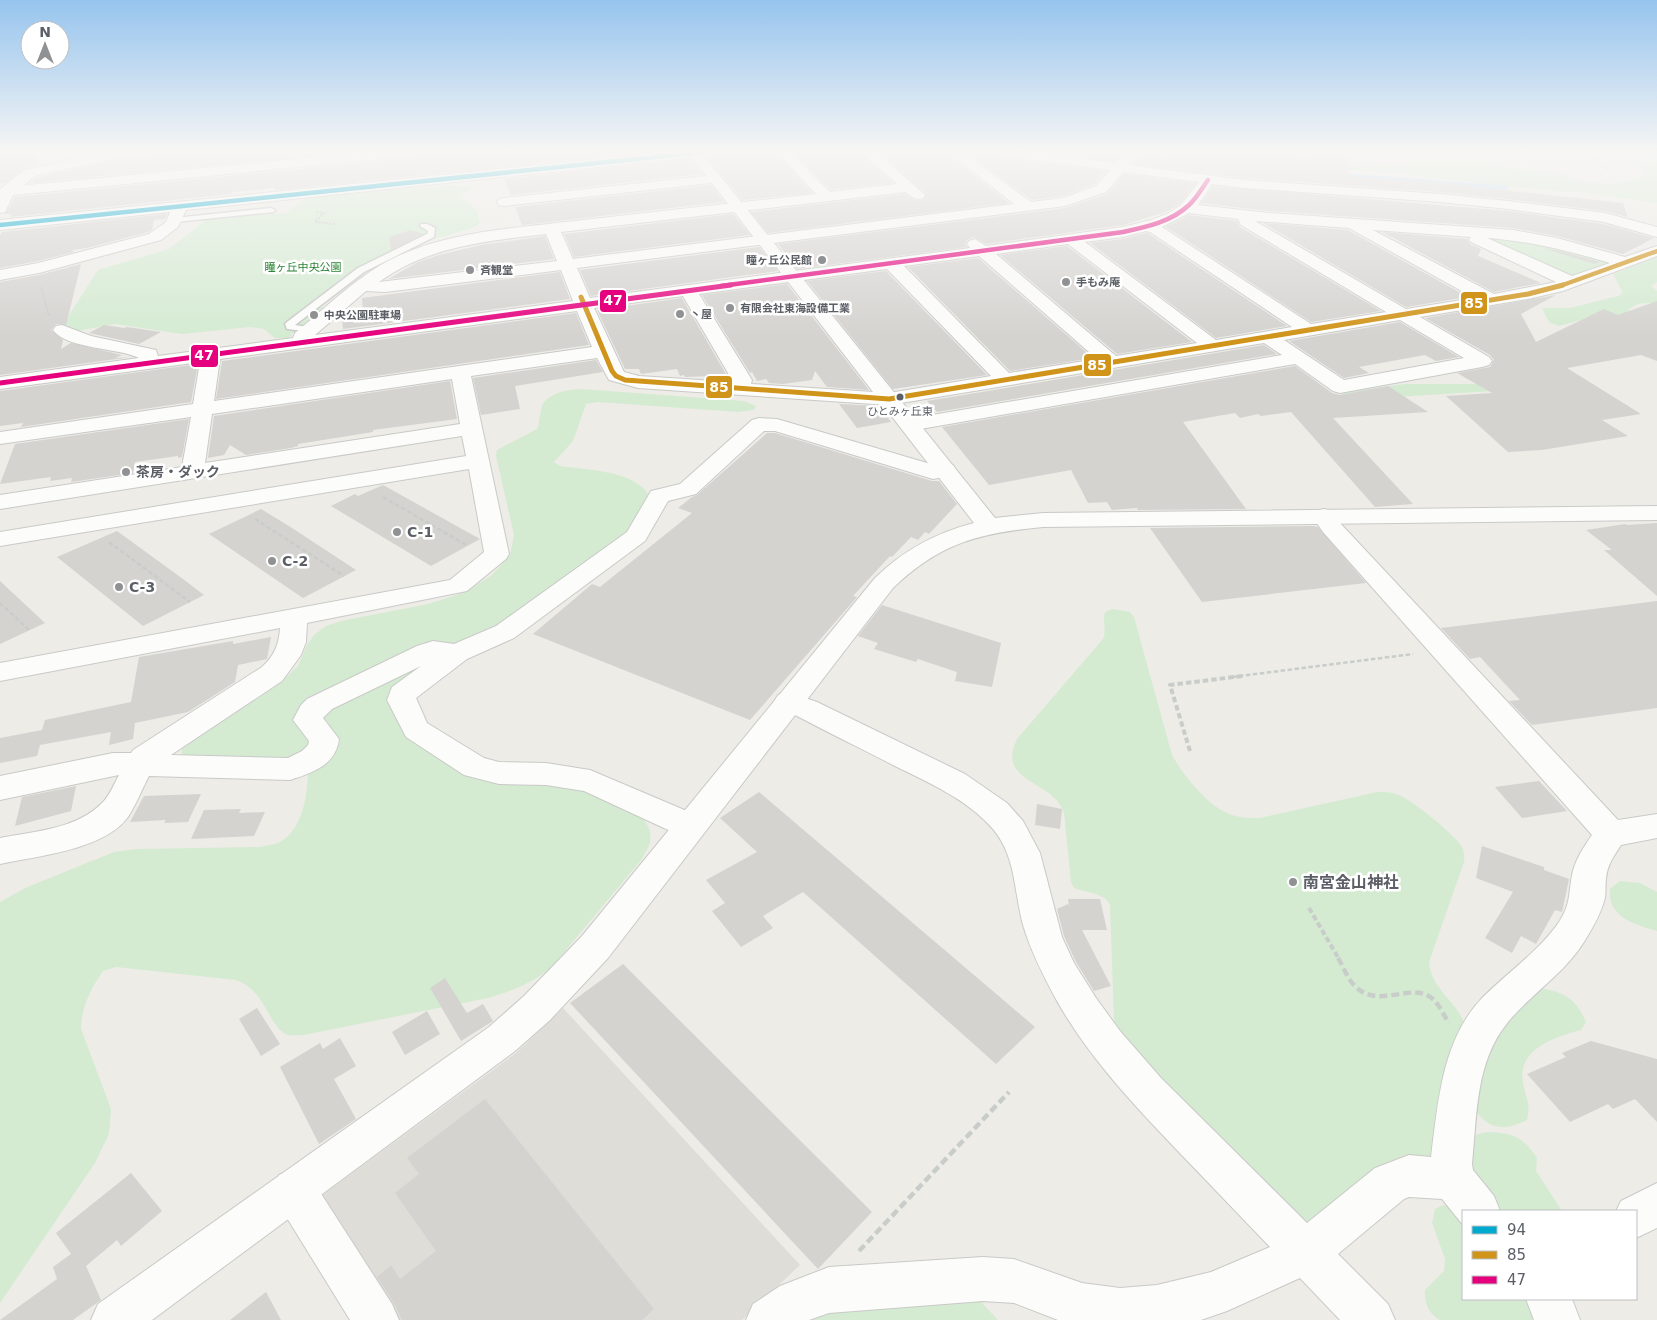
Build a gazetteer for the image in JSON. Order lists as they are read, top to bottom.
{
  "parks": ["瞳ヶ丘中央公園"],
  "places": [
    "瞳ヶ丘公民館",
    "斉観堂",
    "手もみ庵",
    "有限会社東海設備工業",
    "丶屋",
    "中央公園駐車場",
    "ひとみヶ丘東",
    "茶房・ダック",
    "C-1",
    "C-2",
    "C-3",
    "南宮金山神社"
  ],
  "lines": ["transit line 94", "transit line 47", "transit line 85"],
  "legend": ["94", "85", "47"],
  "north": "top"
}
